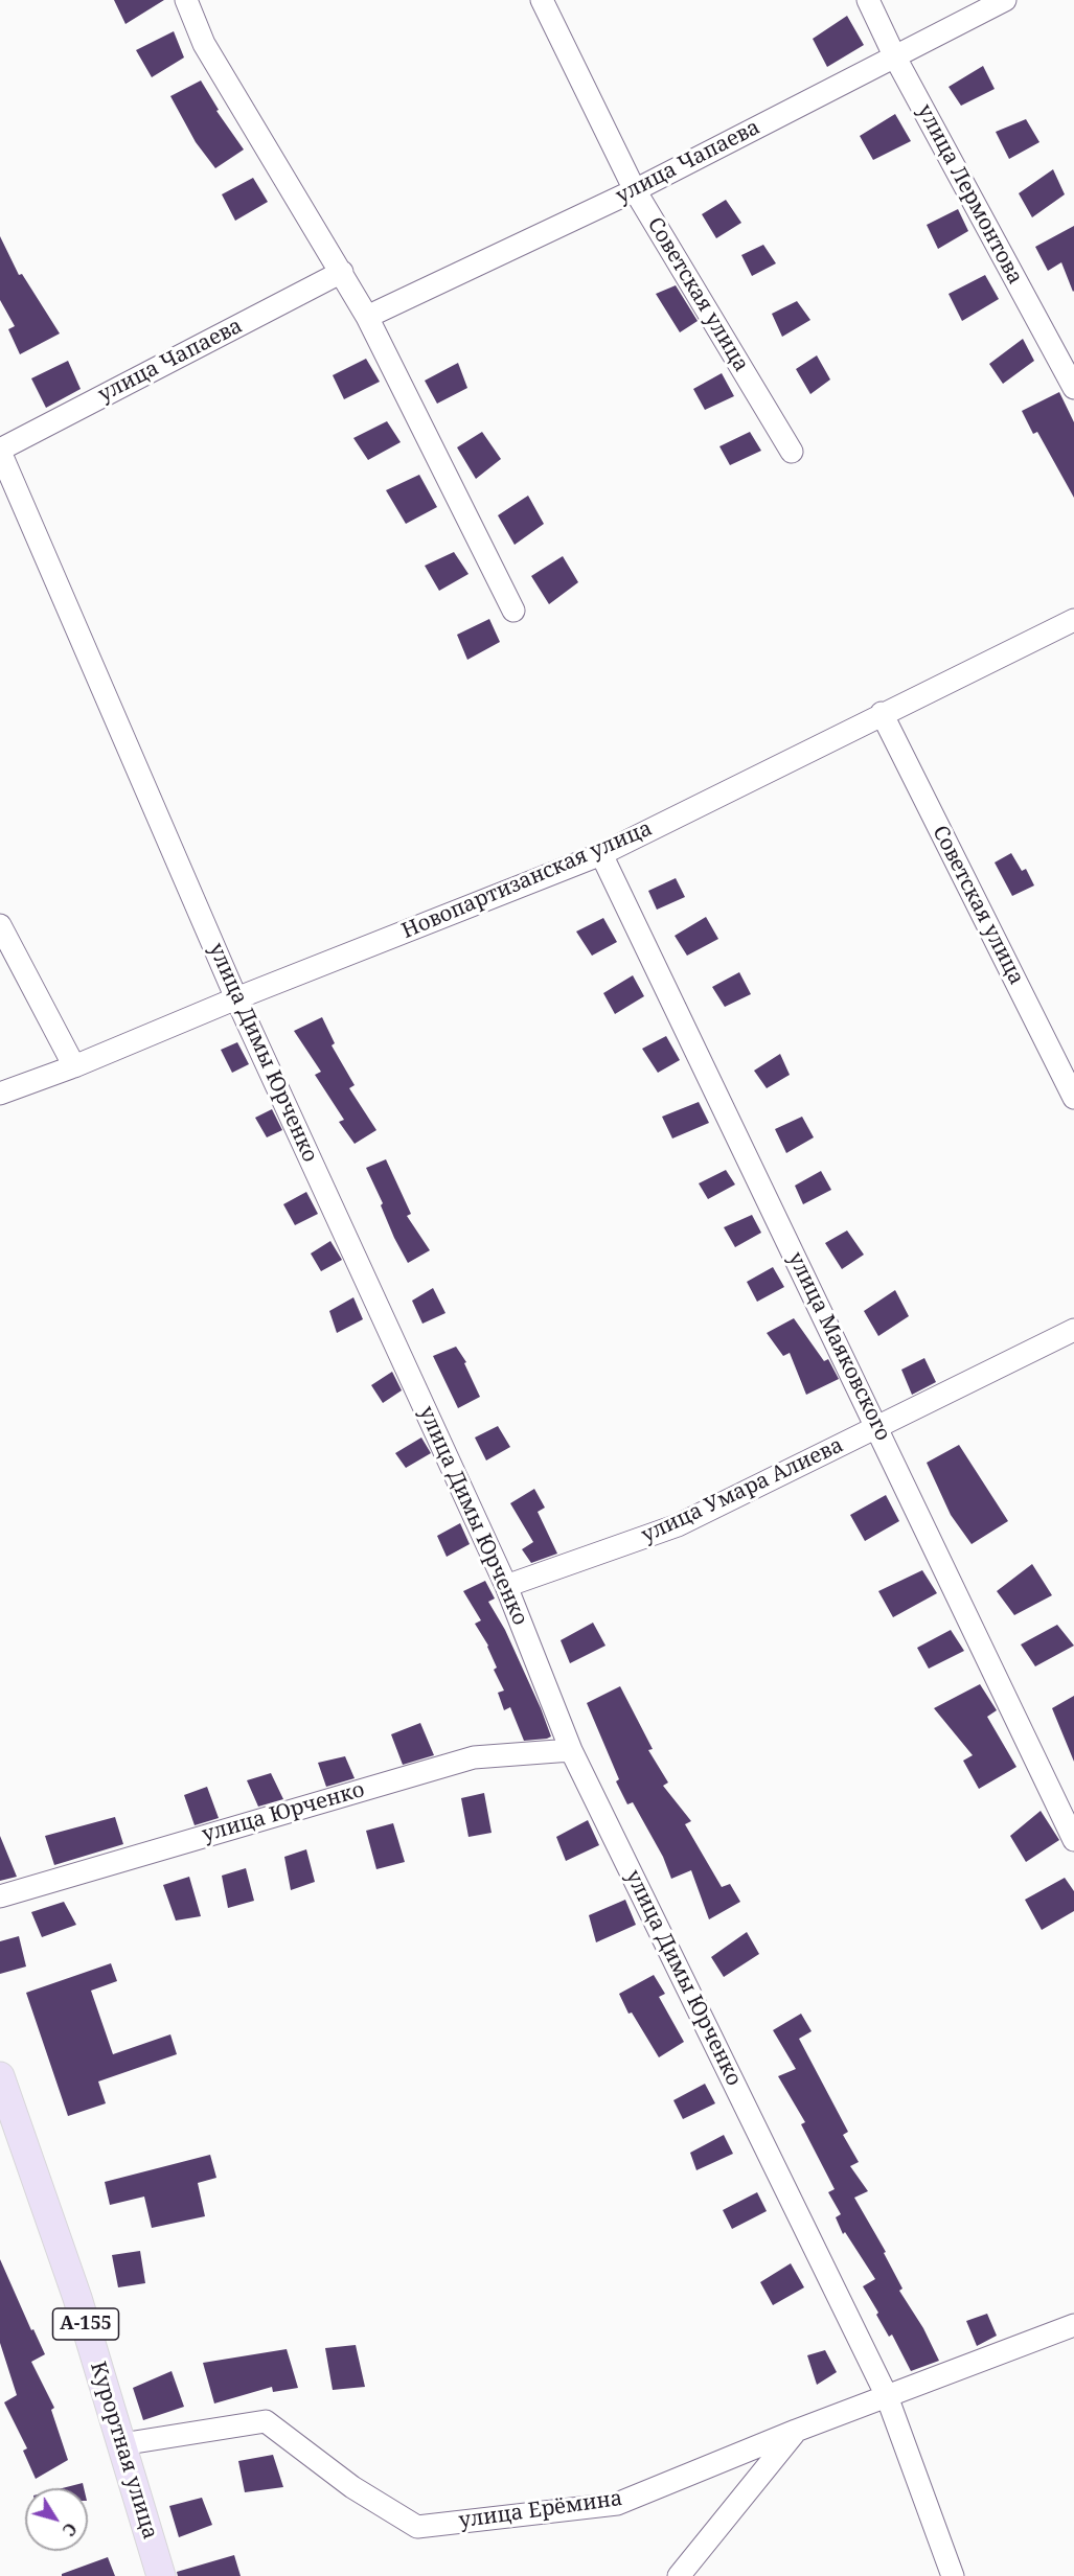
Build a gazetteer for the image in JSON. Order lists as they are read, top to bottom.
{
  "streets": {
    "main road": ["А-155", "Курортная улица"],
    "street": [
      "улица Чапаева",
      "улица Лермонтова",
      "Советская улица",
      "Новопартизанская улица",
      "улица Димы Юрченко",
      "улица Маяковского",
      "улица Умара Алиева",
      "улица Юрченко",
      "улица Ерёмина"
    ]
  },
  "crossings": [
    ["улица Чапаева", "улица Лермонтова"],
    ["улица Чапаева", "Советская улица"],
    ["улица Чапаева", "улица Димы Юрченко"],
    ["Советская улица", "Новопартизанская улица"],
    ["Новопартизанская улица", "улица Димы Юрченко"],
    ["Новопартизанская улица", "улица Маяковского"],
    ["улица Димы Юрченко", "улица Умара Алиева"],
    ["улица Димы Юрченко", "улица Юрченко"],
    ["улица Димы Юрченко", "улица Ерёмина"],
    ["улица Маяковского", "улица Умара Алиева"],
    ["Курортная улица", "улица Ерёмина"]
  ],
  "north": "bottom right"
}
